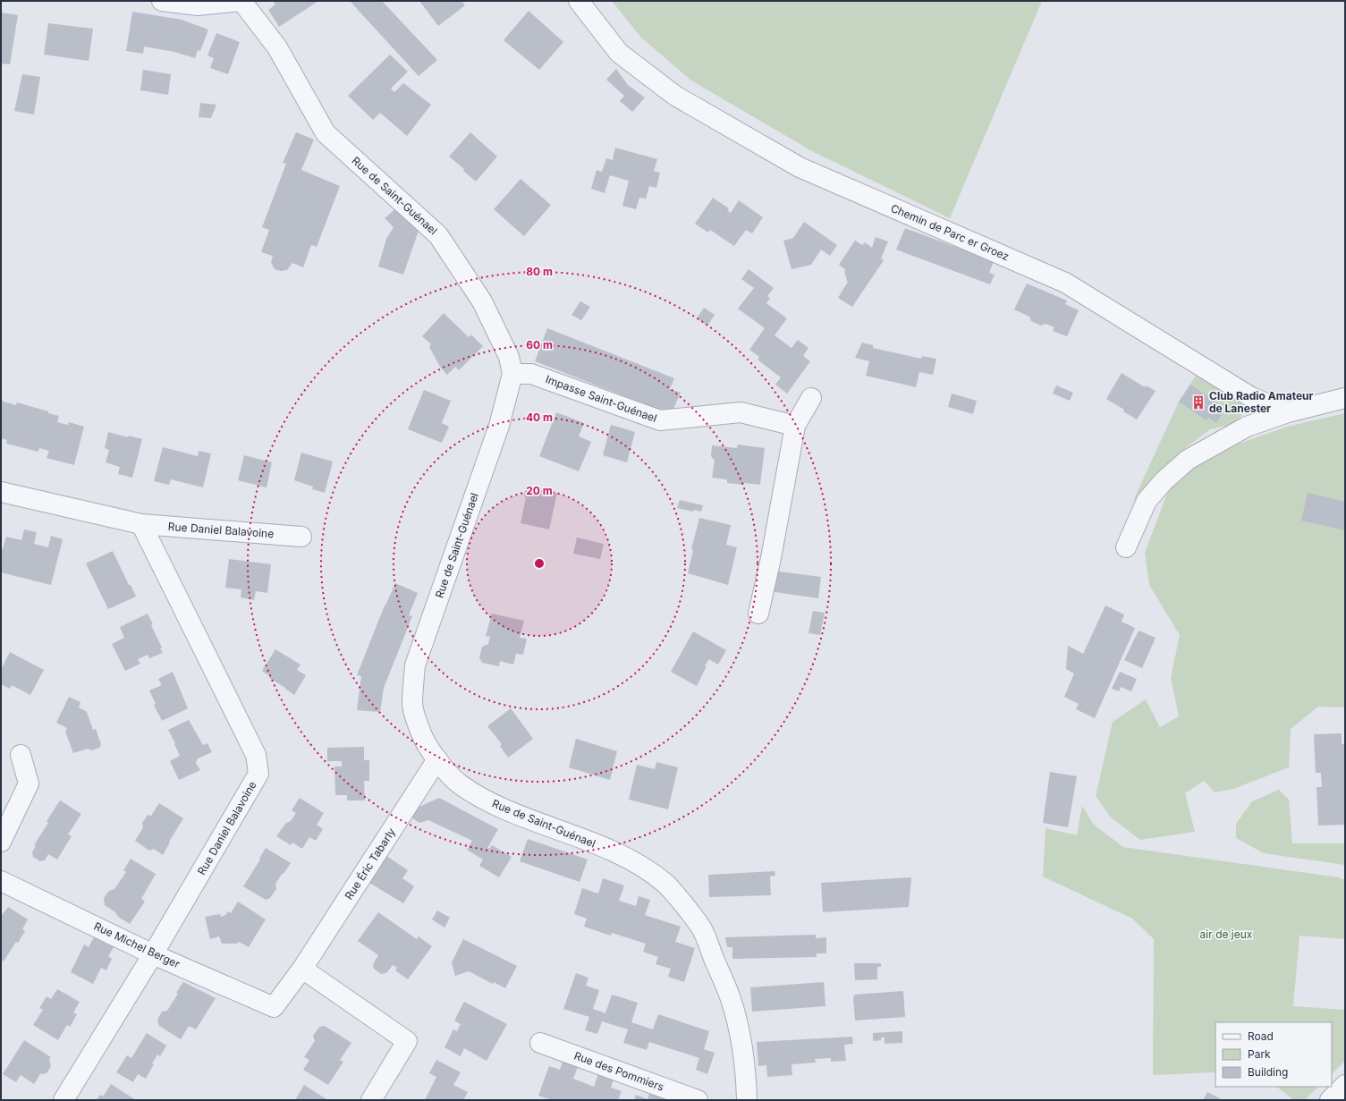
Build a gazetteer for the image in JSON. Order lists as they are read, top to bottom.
{
  "streets": {
    "street": [
      "Rue de Saint-Guénael",
      "Chemin de Parc er Groez",
      "Impasse Saint-Guénael",
      "Rue Daniel Balavoine",
      "Rue Éric Tabarly",
      "Rue Michel Berger",
      "Rue des Pommiers"
    ]
  },
  "crossings": [
    ["Rue de Saint-Guénael", "Impasse Saint-Guénael"],
    ["Rue de Saint-Guénael", "Rue Éric Tabarly"],
    ["Rue Daniel Balavoine", "Rue Michel Berger"],
    ["Rue Éric Tabarly", "Rue Michel Berger"]
  ],
  "parks": ["air de jeux"],
  "places": {
    "building": ["Club Radio Amateur de Lanester"]
  },
  "legend": ["Road", "Park", "Building"],
  "rings": [
    "80 m",
    "60 m",
    "40 m",
    "20 m"
  ]
}
